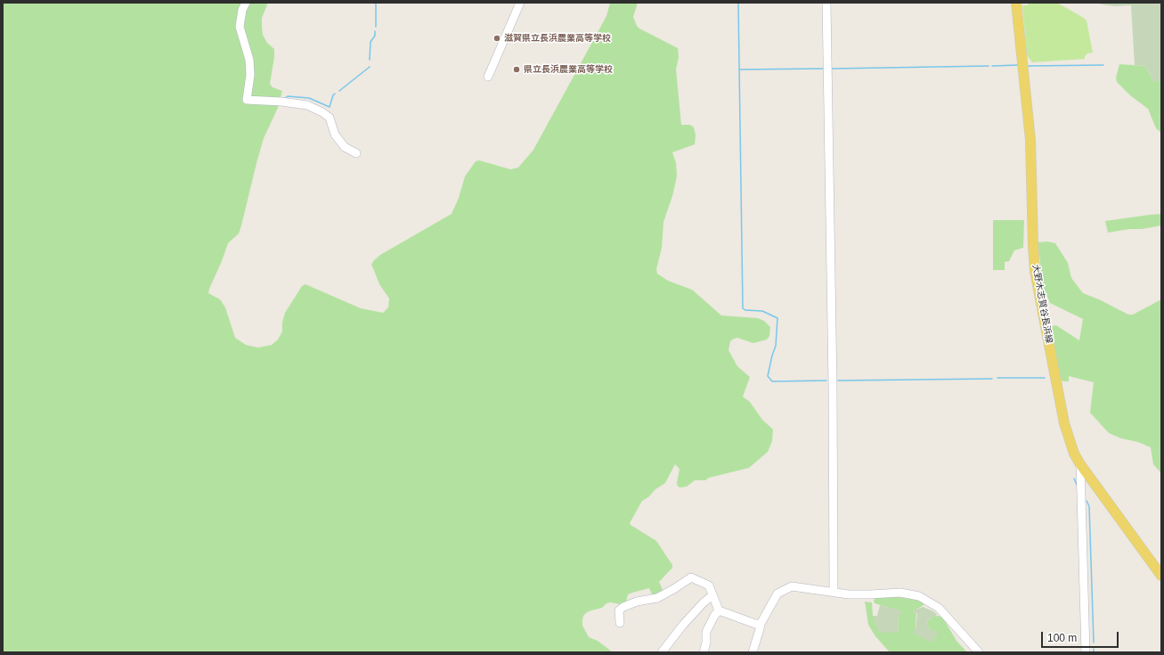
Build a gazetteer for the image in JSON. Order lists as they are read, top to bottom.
{
  "streets": {
    "main road": ["大野木志賀谷長浜線"]
  },
  "places": ["滋賀県立長浜農業高等学校", "県立長浜農業高等学校"],
  "scale_bar": "100 m"
}
